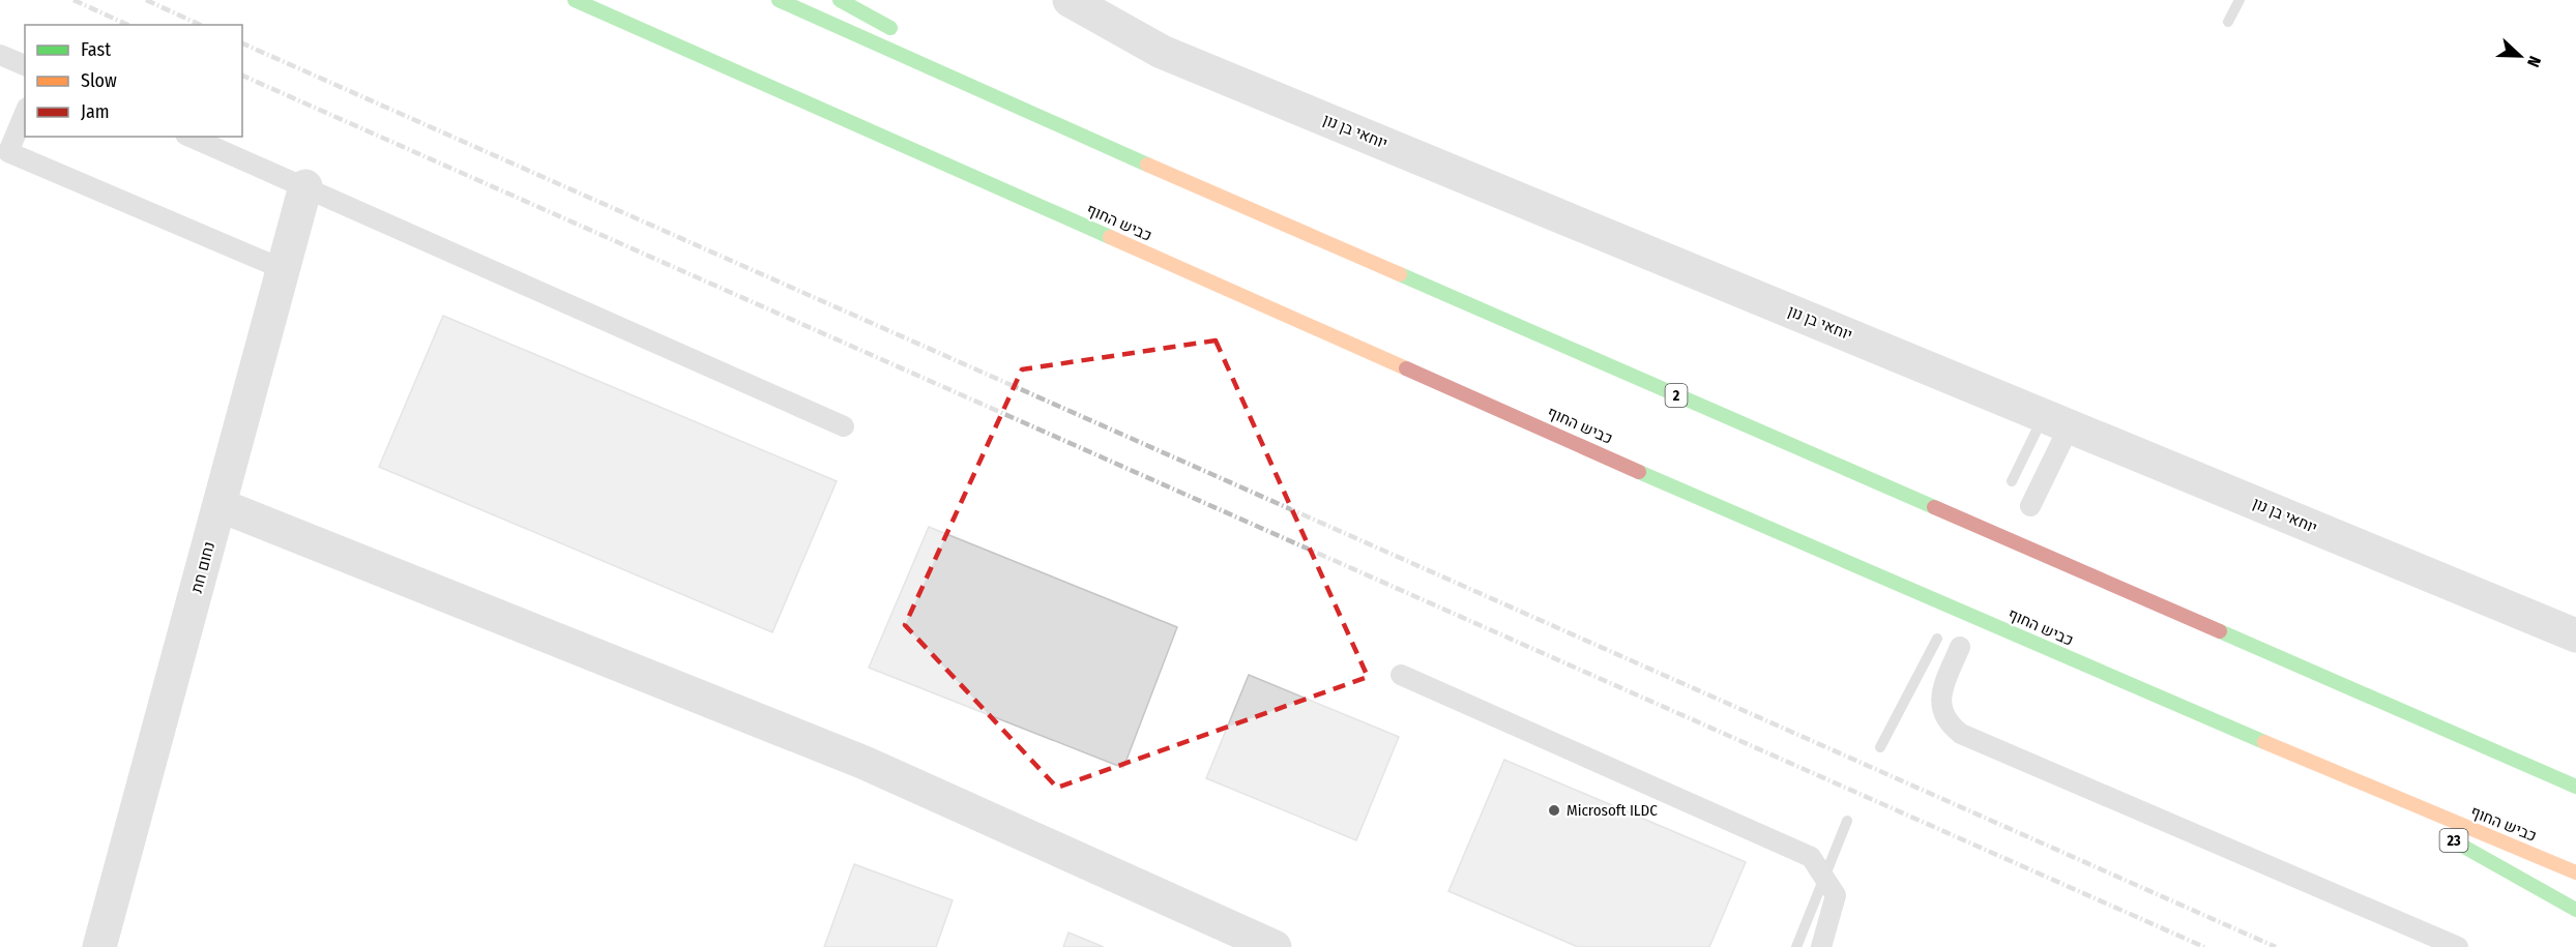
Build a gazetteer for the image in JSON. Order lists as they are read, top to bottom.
{
  "streets": {
    "highway": ["כביש החוף", "2", "23"],
    "street": ["יוחאי בן נון", "נחום חת"]
  },
  "crossings": [
    ["כביש החוף", "23"]
  ],
  "places": ["Microsoft ILDC"],
  "legend": ["Fast", "Slow", "Jam"],
  "north": "right"
}
